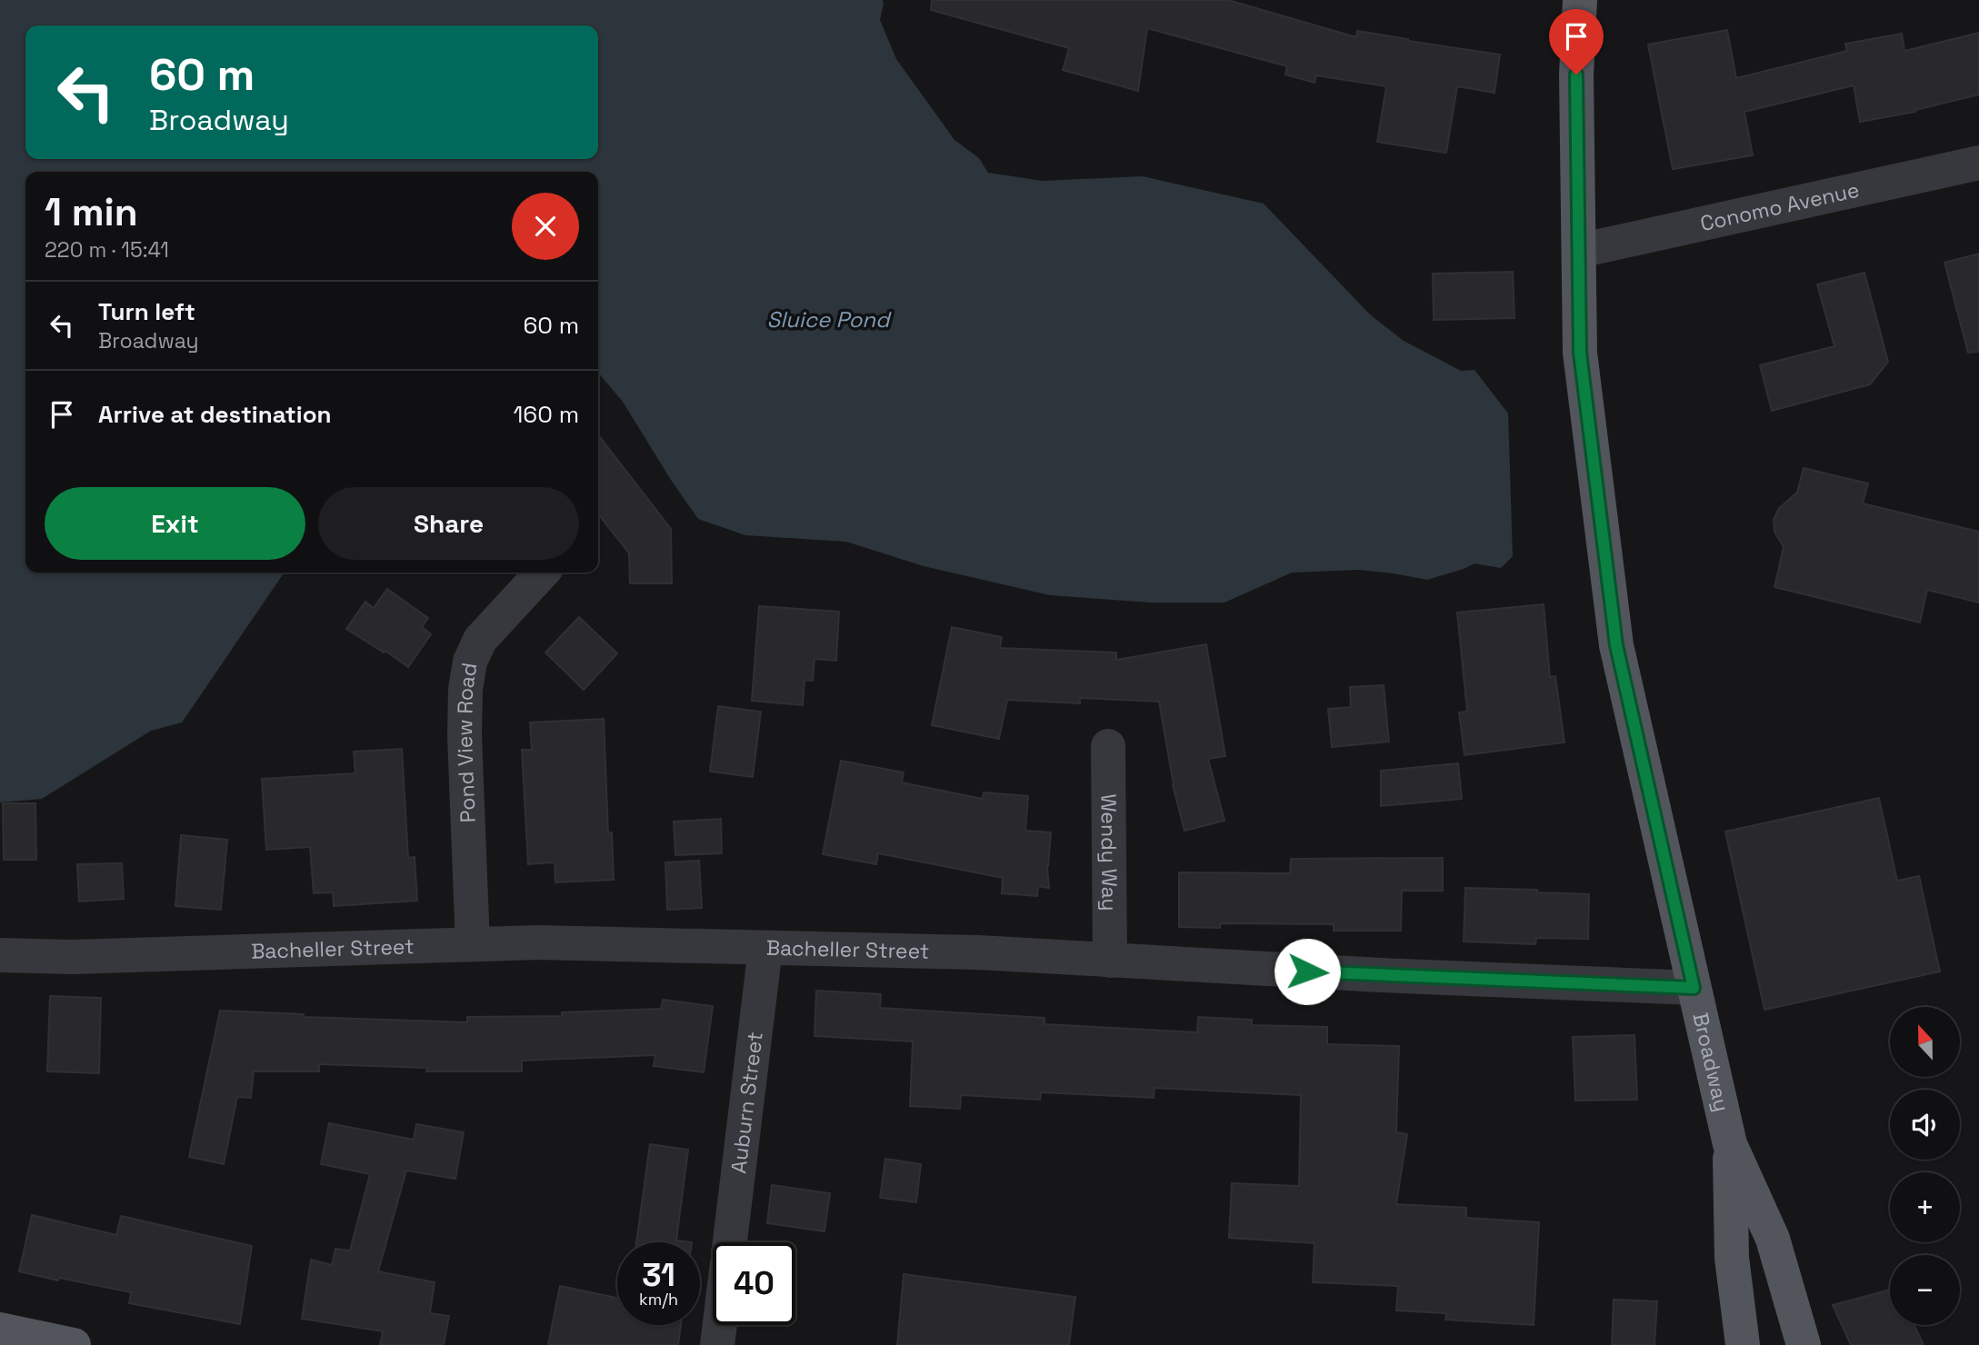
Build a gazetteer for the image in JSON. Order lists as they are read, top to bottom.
{
  "streets": {
    "main road": ["Broadway"],
    "street": [
      "Conomo Avenue",
      "Pond View Road",
      "Wendy Way",
      "Bacheller Street",
      "Auburn Street"
    ]
  },
  "crossings": [
    ["Conomo Avenue", "Broadway"],
    ["Pond View Road", "Bacheller Street"],
    ["Wendy Way", "Bacheller Street"],
    ["Bacheller Street", "Broadway"],
    ["Bacheller Street", "Auburn Street"]
  ],
  "water": ["Sluice Pond"],
  "north": "top",
  "page": {
    "turn": ["60 m", "Broadway"],
    "heading": ["1 min", "220 m · 15:41"],
    "list": [
      {
        "name": "Turn left",
        "note": "Broadway",
        "value": "60 m"
      },
      {
        "name": "Arrive at destination",
        "value": "160 m"
      }
    ],
    "buttons": ["Exit", "Share"],
    "map_buttons": ["+", "−"],
    "speed": "31 km/h",
    "limit": "40"
  }
}
